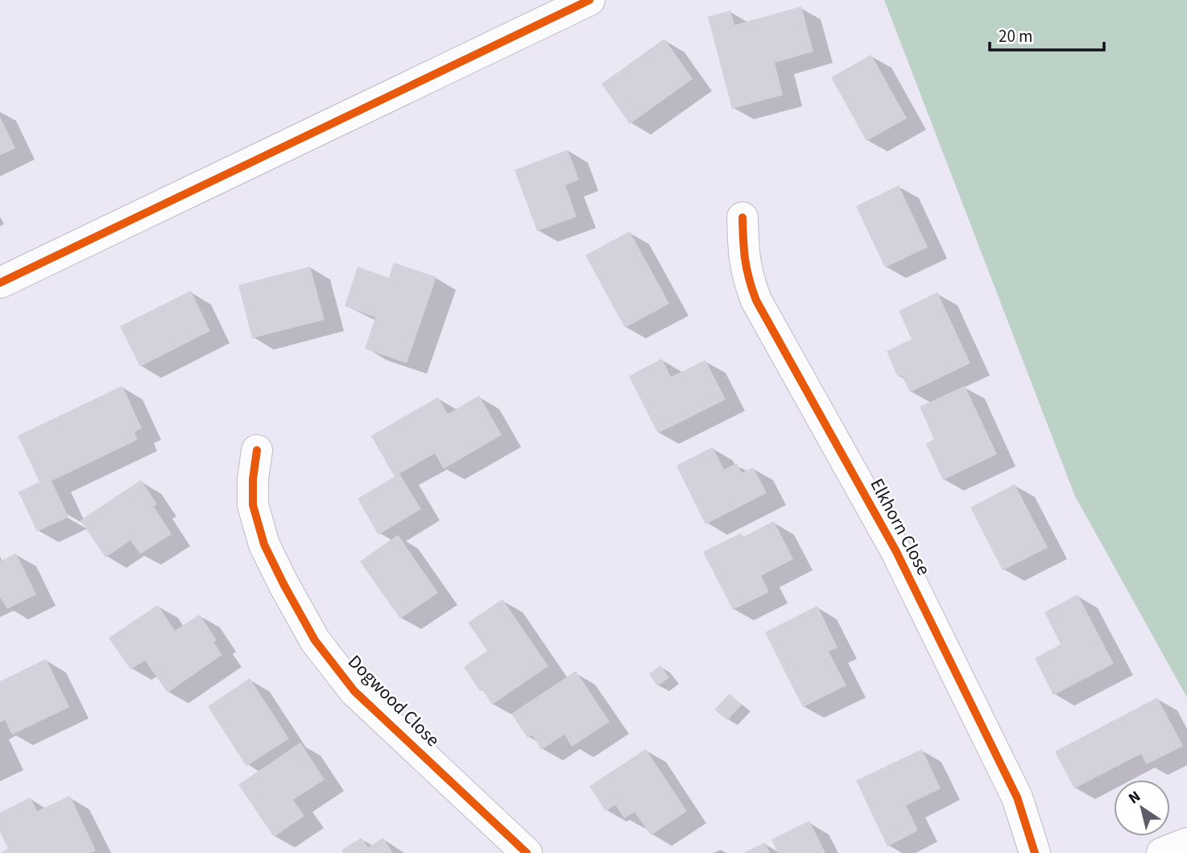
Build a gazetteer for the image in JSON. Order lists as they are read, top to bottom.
{
  "streets": {
    "street": ["Elkhorn Close", "Dogwood Close"]
  },
  "scale_bar": "20 m",
  "north": "top left"
}
